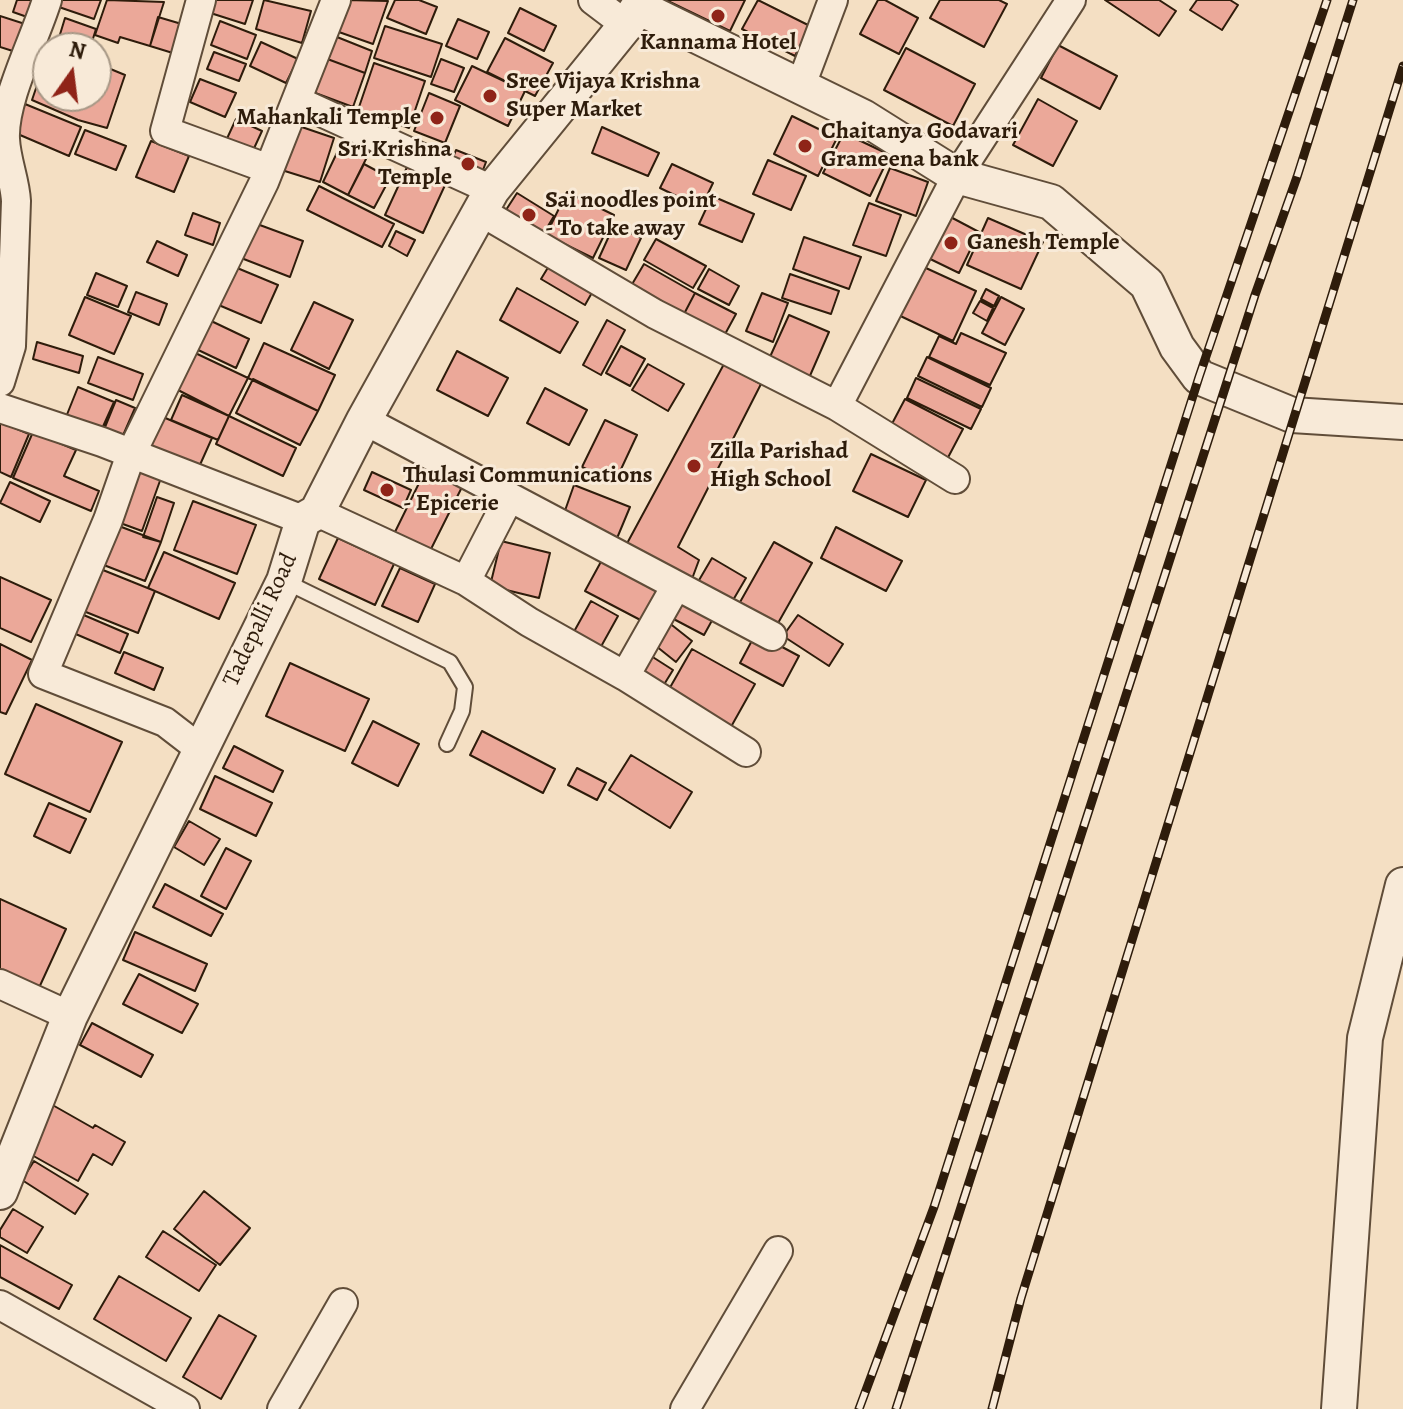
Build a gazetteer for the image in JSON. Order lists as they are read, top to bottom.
{
  "streets": {
    "street": ["Tadepalli Road"]
  },
  "places": [
    "Kannama Hotel",
    "Sree Vijaya Krishna Super Market",
    "Mahankali Temple",
    "Chaitanya Godavari Grameena bank",
    "Sri Krishna Temple",
    "Sai noodles point - To take away",
    "Ganesh Temple",
    "Zilla Parishad High School",
    "Thulasi Communications - Epicerie"
  ],
  "north": "top"
}
